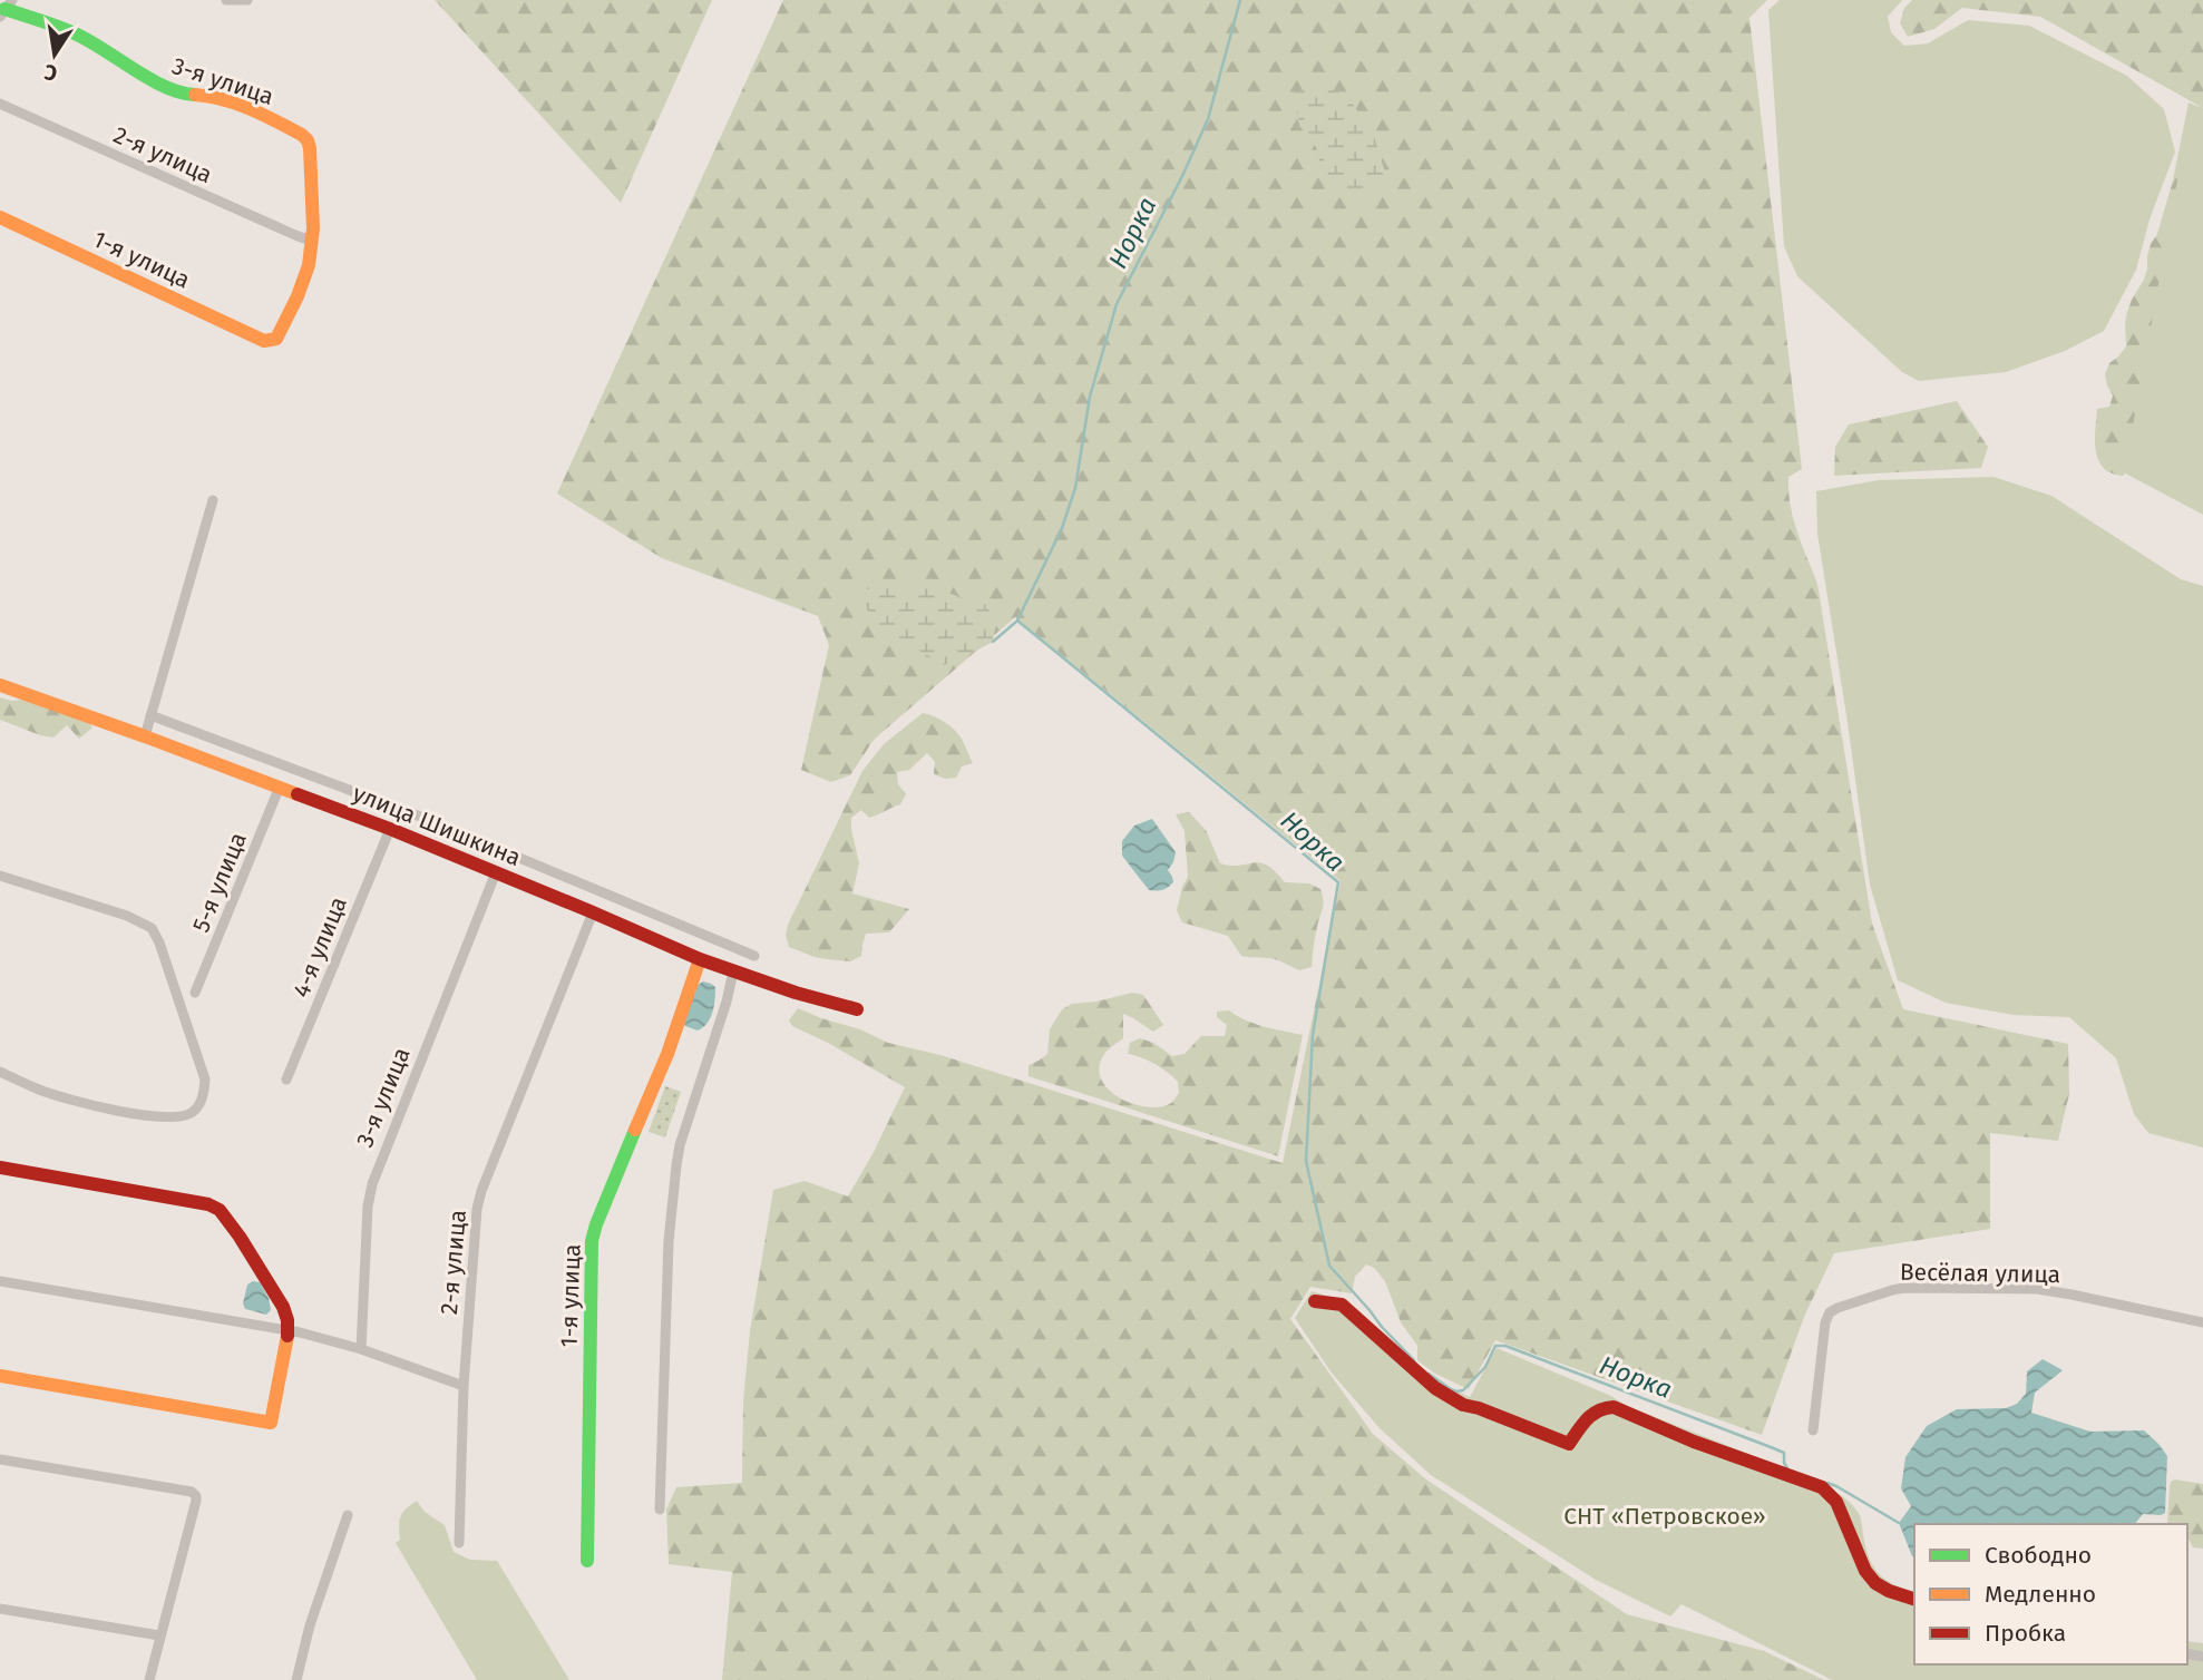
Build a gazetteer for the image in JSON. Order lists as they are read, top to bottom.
{
  "streets": {
    "street": [
      "3-я улица",
      "2-я улица",
      "1-я улица",
      "улица Шишкина",
      "5-я улица",
      "4-я улица",
      "Весёлая улица"
    ]
  },
  "crossings": [
    ["3-я улица", "2-я улица"],
    ["3-я улица", "1-я улица"],
    ["3-я улица", "улица Шишкина"],
    ["2-я улица", "1-я улица"],
    ["2-я улица", "улица Шишкина"],
    ["1-я улица", "улица Шишкина"],
    ["улица Шишкина", "5-я улица"],
    ["улица Шишкина", "4-я улица"]
  ],
  "water": ["Норка"],
  "parks": ["СНТ «Петровское»"],
  "legend": ["Свободно", "Медленно", "Пробка"],
  "north": "bottom"
}
